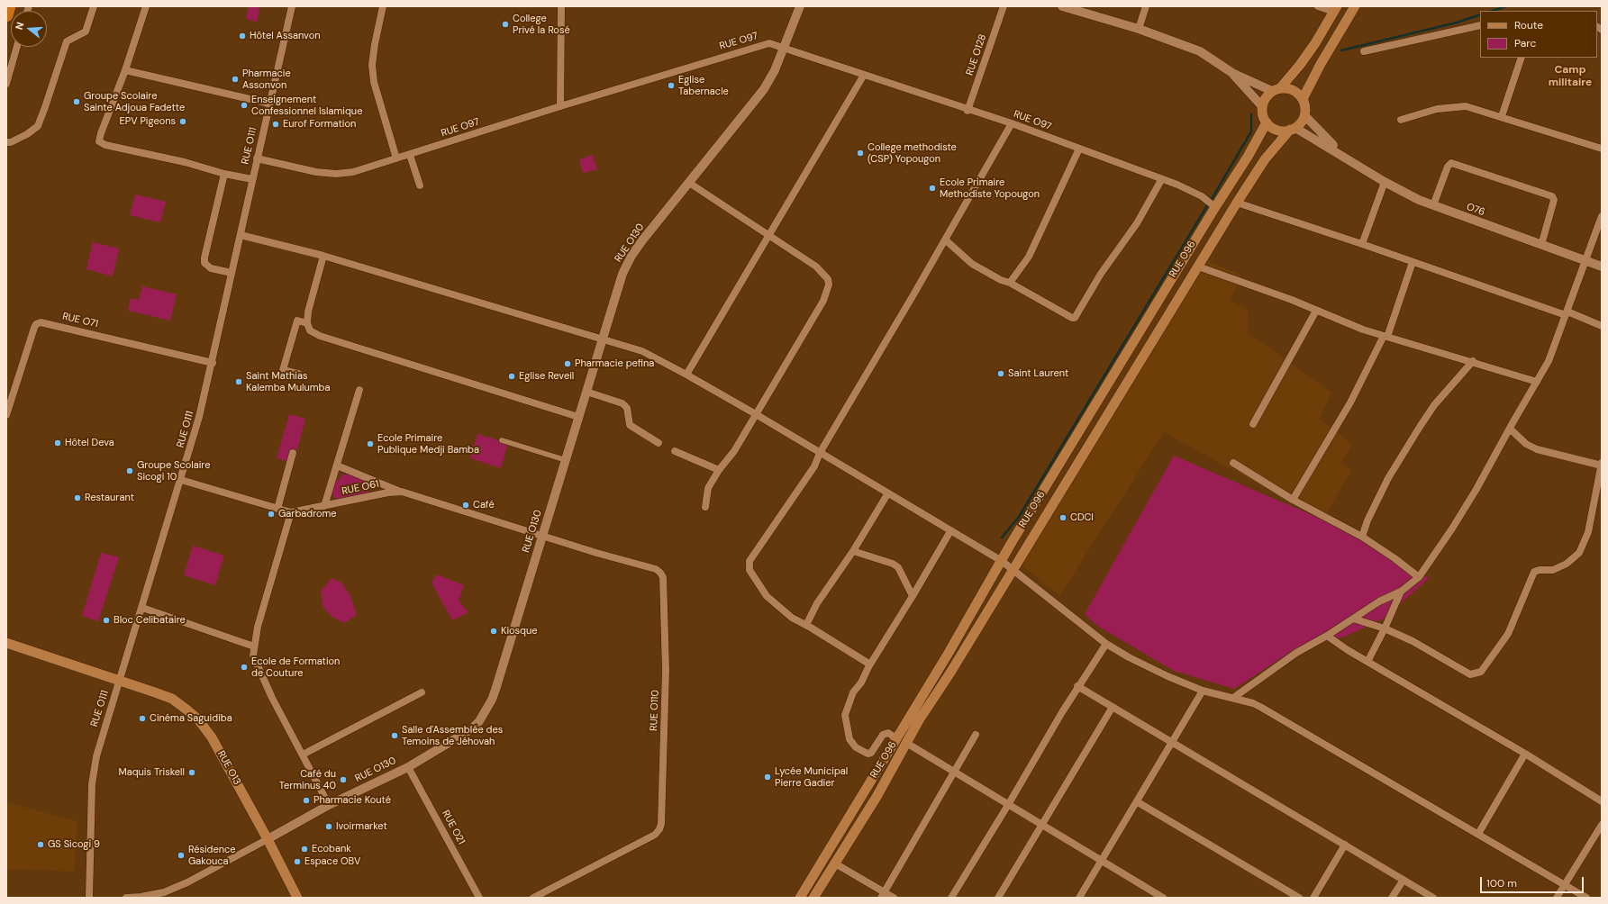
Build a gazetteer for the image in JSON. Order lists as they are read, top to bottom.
{
  "streets": {
    "main road": ["RUE O96", "RUE O13"],
    "street": [
      "RUE O97",
      "RUE O128",
      "RUE O111",
      "O76",
      "RUE O130",
      "RUE O71",
      "RUE O61",
      "RUE O110",
      "RUE O21"
    ]
  },
  "crossings": [
    ["RUE O97", "RUE O128"],
    ["RUE O97", "RUE O111"],
    ["RUE O97", "RUE O130"],
    ["RUE O97", "RUE O96"],
    ["RUE O111", "RUE O71"],
    ["RUE O111", "RUE O61"],
    ["RUE O111", "RUE O13"],
    ["RUE O130", "RUE O61"],
    ["RUE O130", "RUE O110"],
    ["RUE O130", "RUE O13"],
    ["RUE O130", "RUE O21"],
    ["RUE O61", "RUE O110"]
  ],
  "districts": ["Camp militaire"],
  "places": [
    "College Privé la Rosé",
    "Hôtel Assanvon",
    "Pharmacie Assonvon",
    "Eglise Tabernacle",
    "Groupe Scolaire Sainte Adjoua Fadette",
    "Enseignement Confessionnel Islamique",
    "EPV Pigeons",
    "Eurof Formation",
    "College methodiste (CSP) Yopougon",
    "Ecole Primaire Methodiste Yopougon",
    "Pharmacie pefina",
    "Saint Laurent",
    "Eglise Reveil",
    "Saint Mathias Kalemba Mulumba",
    "Hôtel Deva",
    "Ecole Primaire Publique Medji Bamba",
    "Groupe Scolaire Sicogi 10",
    "Restaurant",
    "Café",
    "Garbadrome",
    "CDCI",
    "Bloc Celibataire",
    "Kiosque",
    "Ecole de Formation de Couture",
    "Cinéma Saguidiba",
    "Salle d'Assemblée des Temoins de Jéhovah",
    "Maquis Triskell",
    "Lycée Municipal Pierre Gadier",
    "Café du Terminus 40",
    "Pharmacie Kouté",
    "Ivoirmarket",
    "GS Sicogi 9",
    "Ecobank",
    "Résidence Gakouca",
    "Espace OBV"
  ],
  "legend": ["Route", "Parc"],
  "scale_bar": "100 m",
  "north": "left"
}
